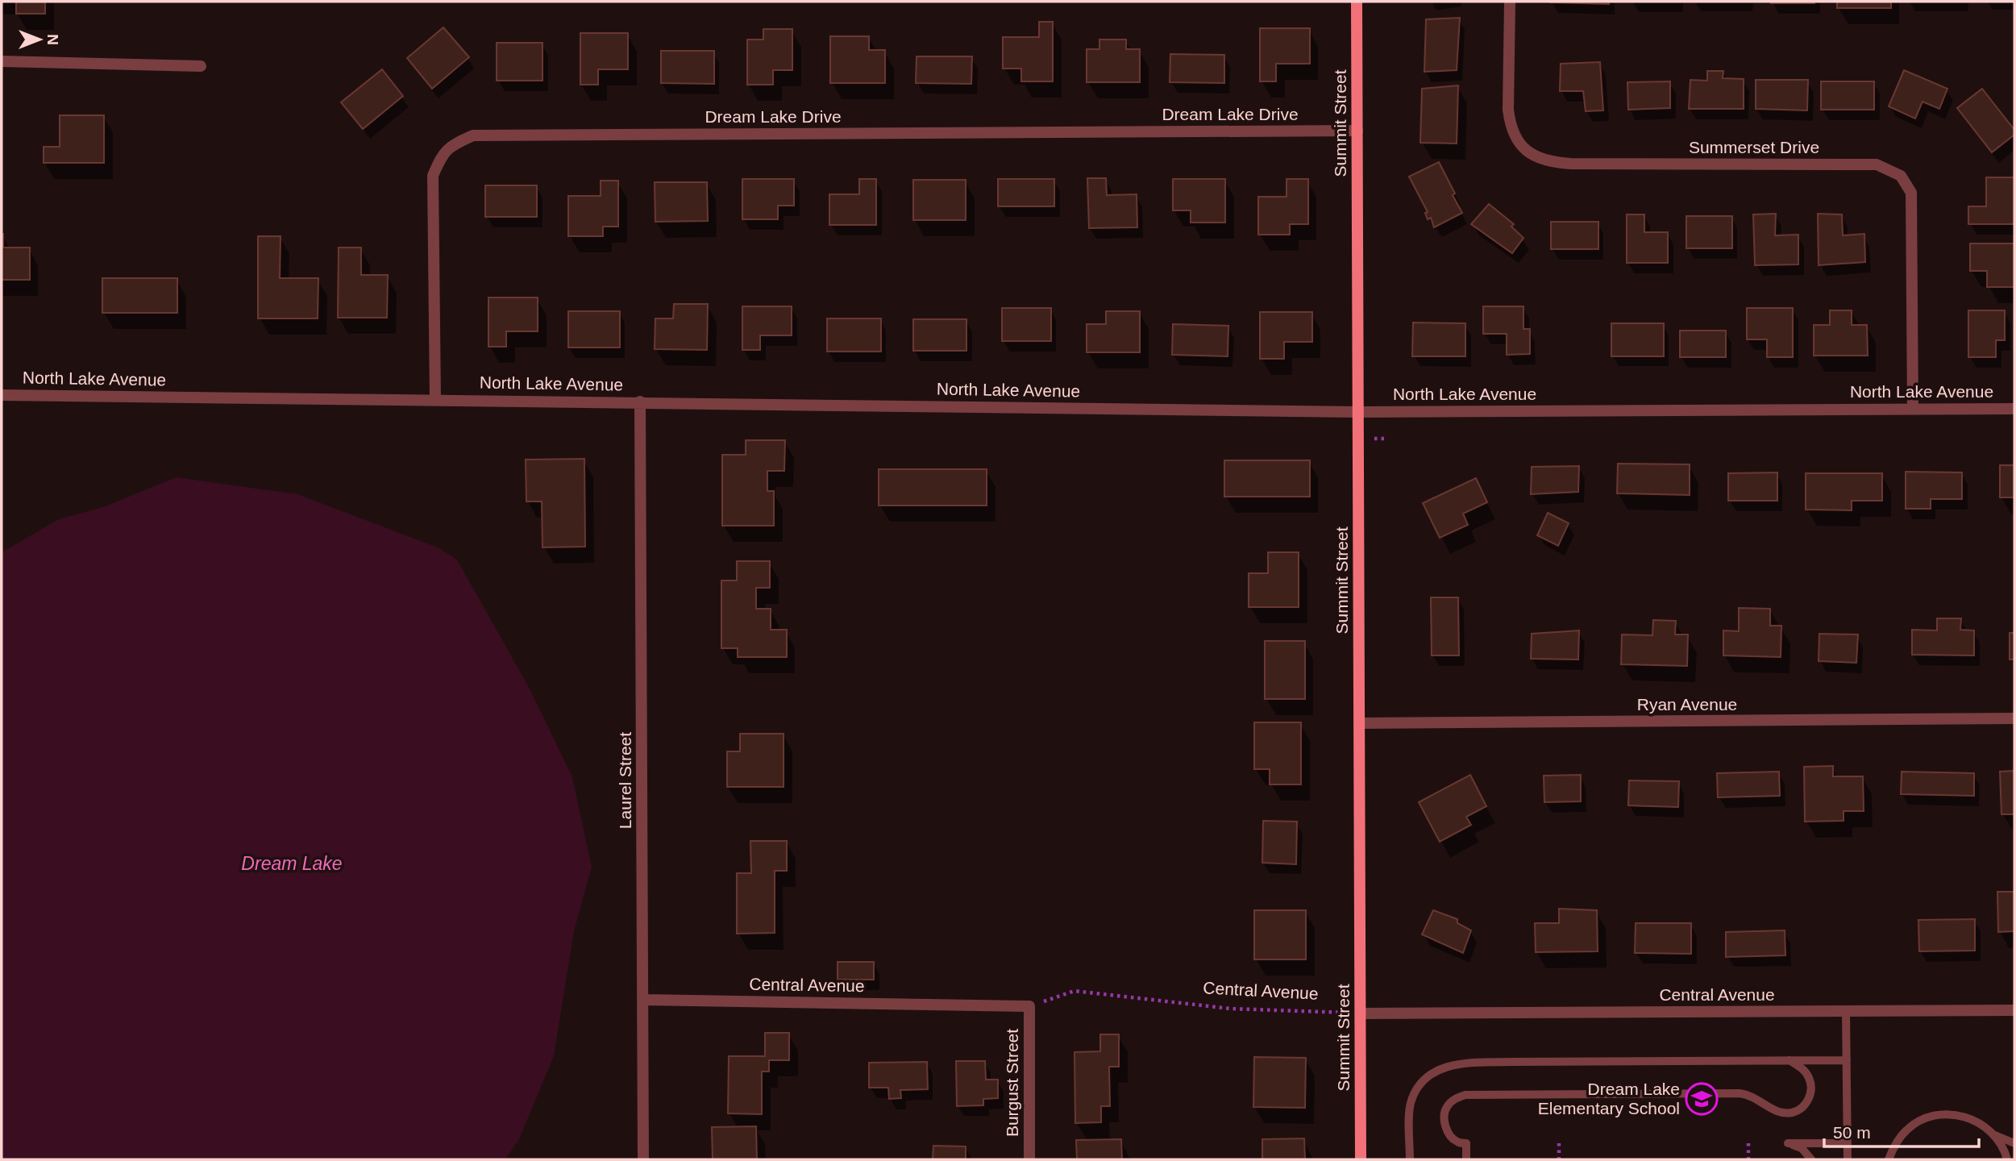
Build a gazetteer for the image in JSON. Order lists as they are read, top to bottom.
{
  "streets": {
    "street": [
      "Dream Lake Drive",
      "Summit Street",
      "Summerset Drive",
      "North Lake Avenue",
      "Ryan Avenue",
      "Laurel Street",
      "Central Avenue",
      "Burgust Street"
    ]
  },
  "crossings": [
    ["Dream Lake Drive", "Summit Street"],
    ["Dream Lake Drive", "North Lake Avenue"],
    ["Summit Street", "North Lake Avenue"],
    ["Summit Street", "Ryan Avenue"],
    ["Summit Street", "Central Avenue"],
    ["Summerset Drive", "North Lake Avenue"],
    ["North Lake Avenue", "Laurel Street"],
    ["Laurel Street", "Central Avenue"],
    ["Central Avenue", "Burgust Street"]
  ],
  "water": ["Dream Lake"],
  "places": {
    "school or university": ["Dream Lake Elementary School"]
  },
  "scale_bar": "50 m",
  "north": "right"
}
